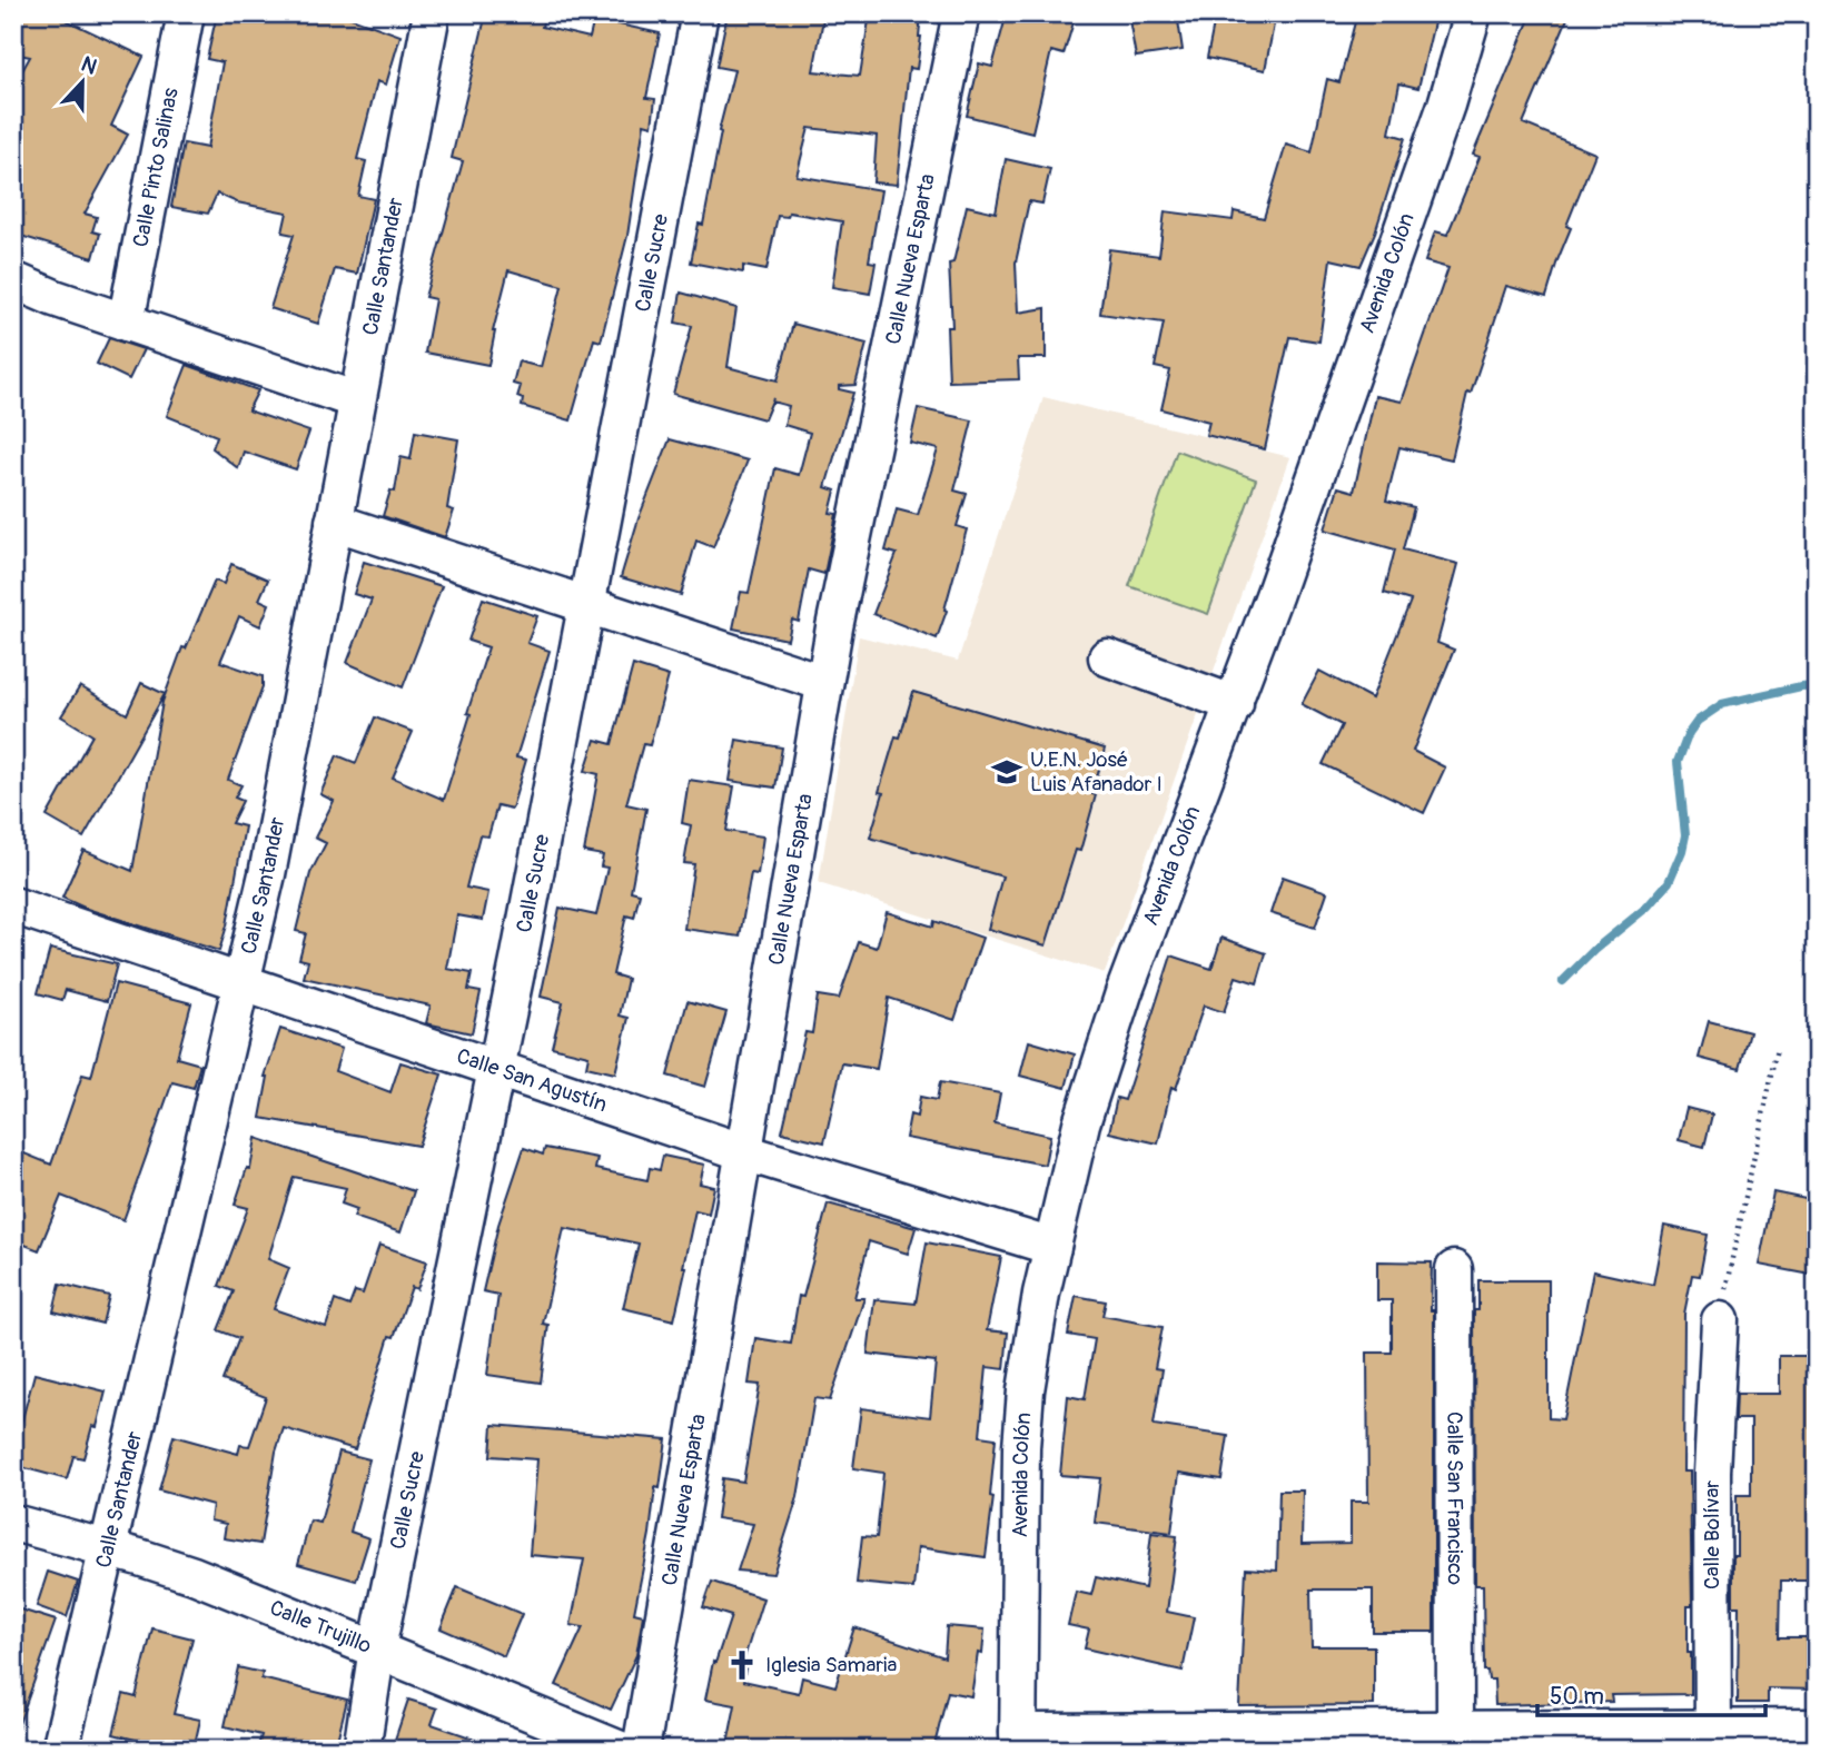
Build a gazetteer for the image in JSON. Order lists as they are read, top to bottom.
{
  "streets": {
    "street": [
      "Calle Pinto Salinas",
      "Calle Nueva Esparta",
      "Calle Sucre",
      "Calle Santander",
      "Avenida Colón",
      "Calle San Agustín",
      "Calle San Francisco",
      "Calle Bolívar",
      "Calle Trujillo"
    ]
  },
  "crossings": [
    ["Calle Nueva Esparta", "Calle San Agustín"],
    ["Calle Sucre", "Calle San Agustín"],
    ["Calle Sucre", "Calle Trujillo"],
    ["Calle Santander", "Calle San Agustín"],
    ["Calle Santander", "Calle Trujillo"],
    ["Avenida Colón", "Calle San Agustín"]
  ],
  "places": {
    "school or university": ["U.E.N. José Luis Afanador I"],
    "church": ["Iglesia Samaria"]
  },
  "scale_bar": "50 m",
  "north": "top"
}
